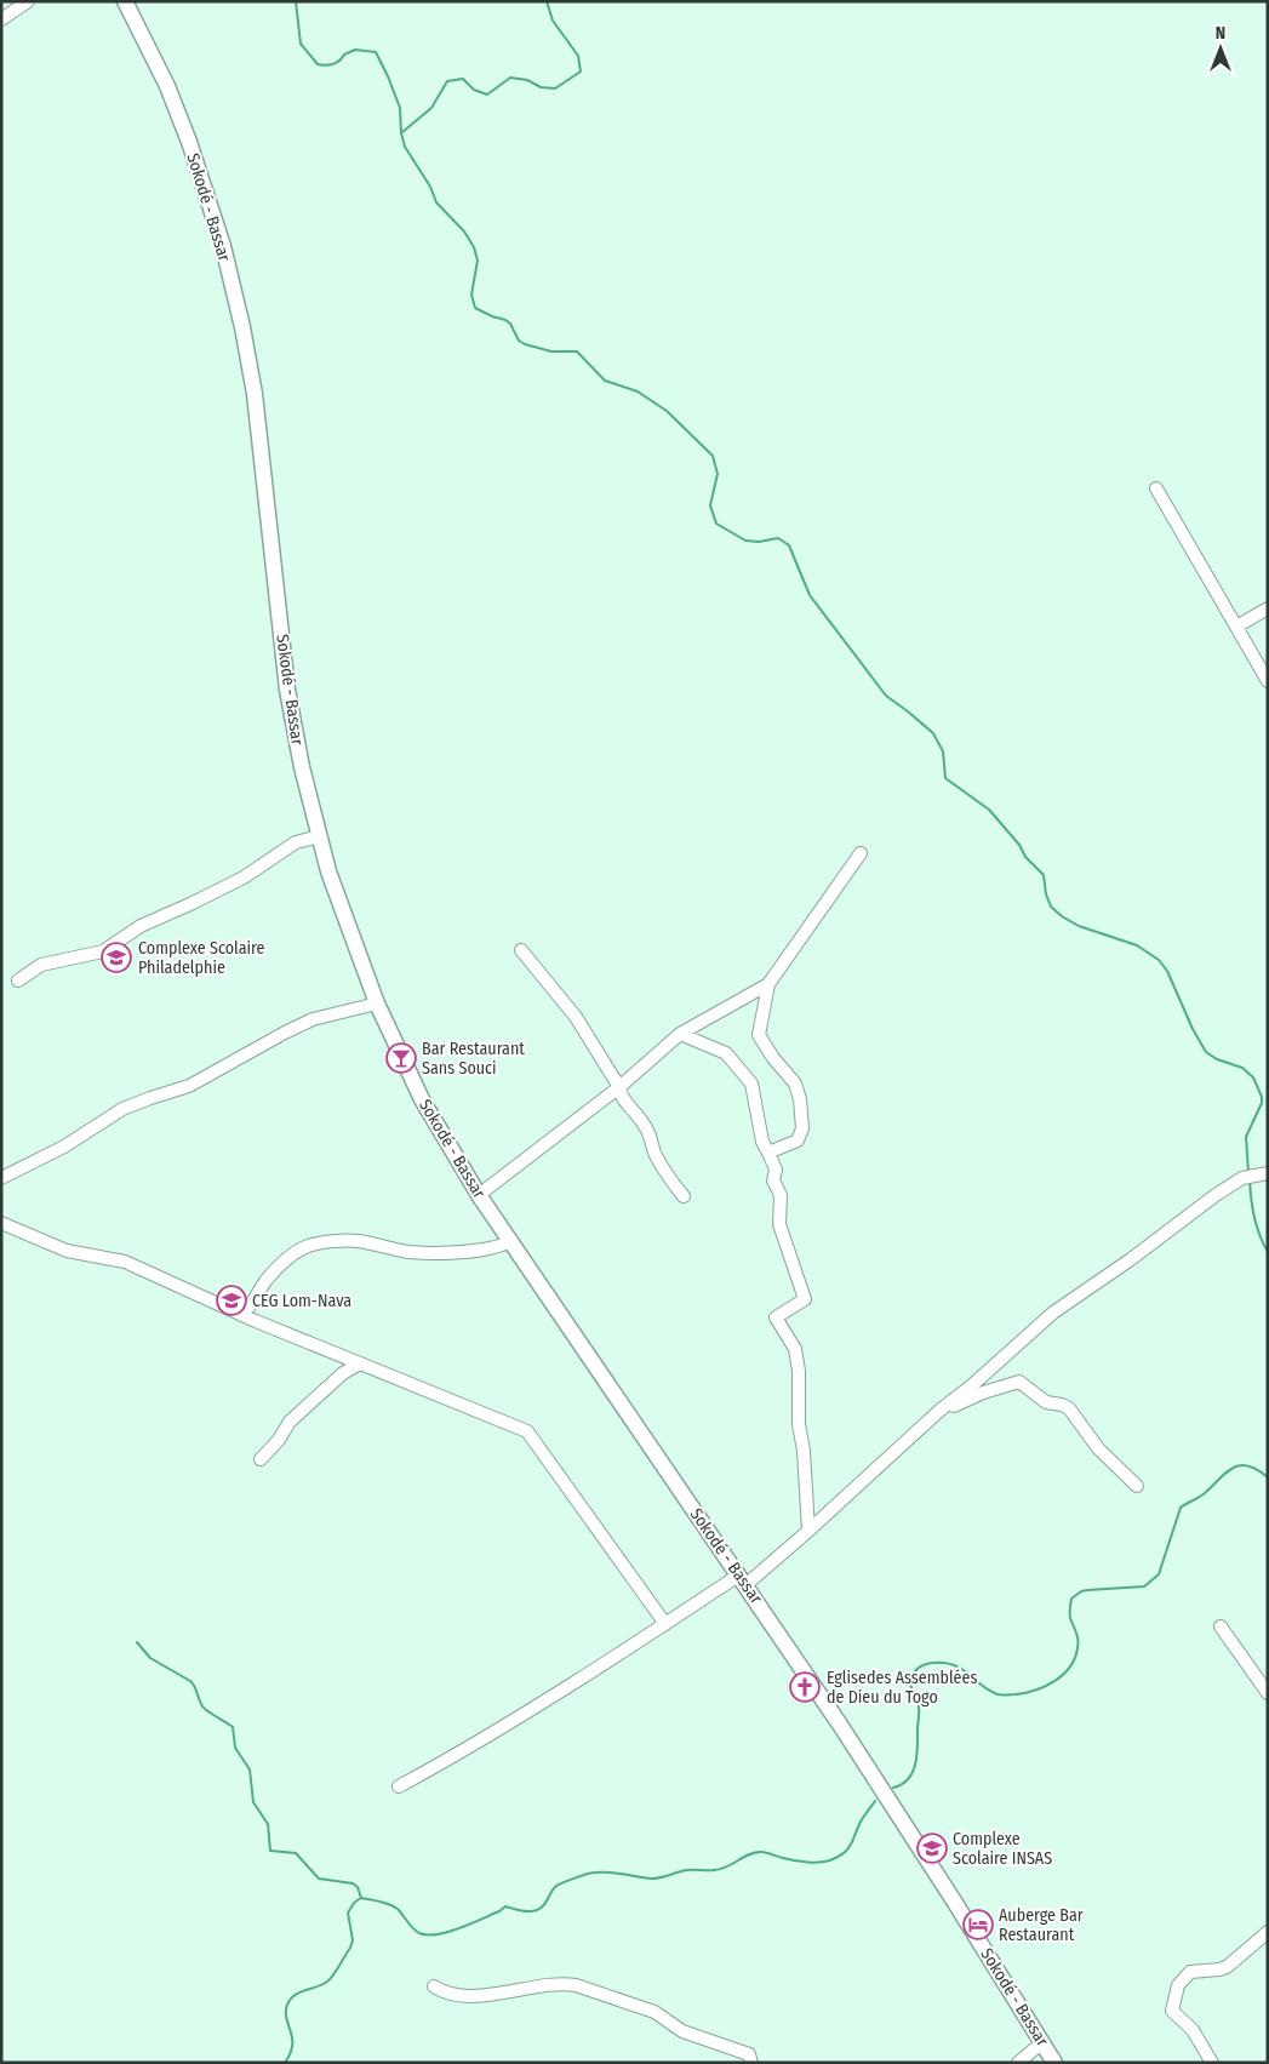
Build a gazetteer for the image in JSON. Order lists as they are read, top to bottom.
{
  "streets": {
    "main road": ["Sokodé - Bassar"]
  },
  "places": {
    "school or university": ["Complexe Scolaire Philadelphie", "CEG Lom-Nava", "Complexe Scolaire INSAS"],
    "bar": ["Bar Restaurant Sans Souci"],
    "church": ["Eglisedes Assemblées de Dieu du Togo"],
    "hotel": ["Auberge Bar Restaurant"]
  },
  "north": "top"
}
